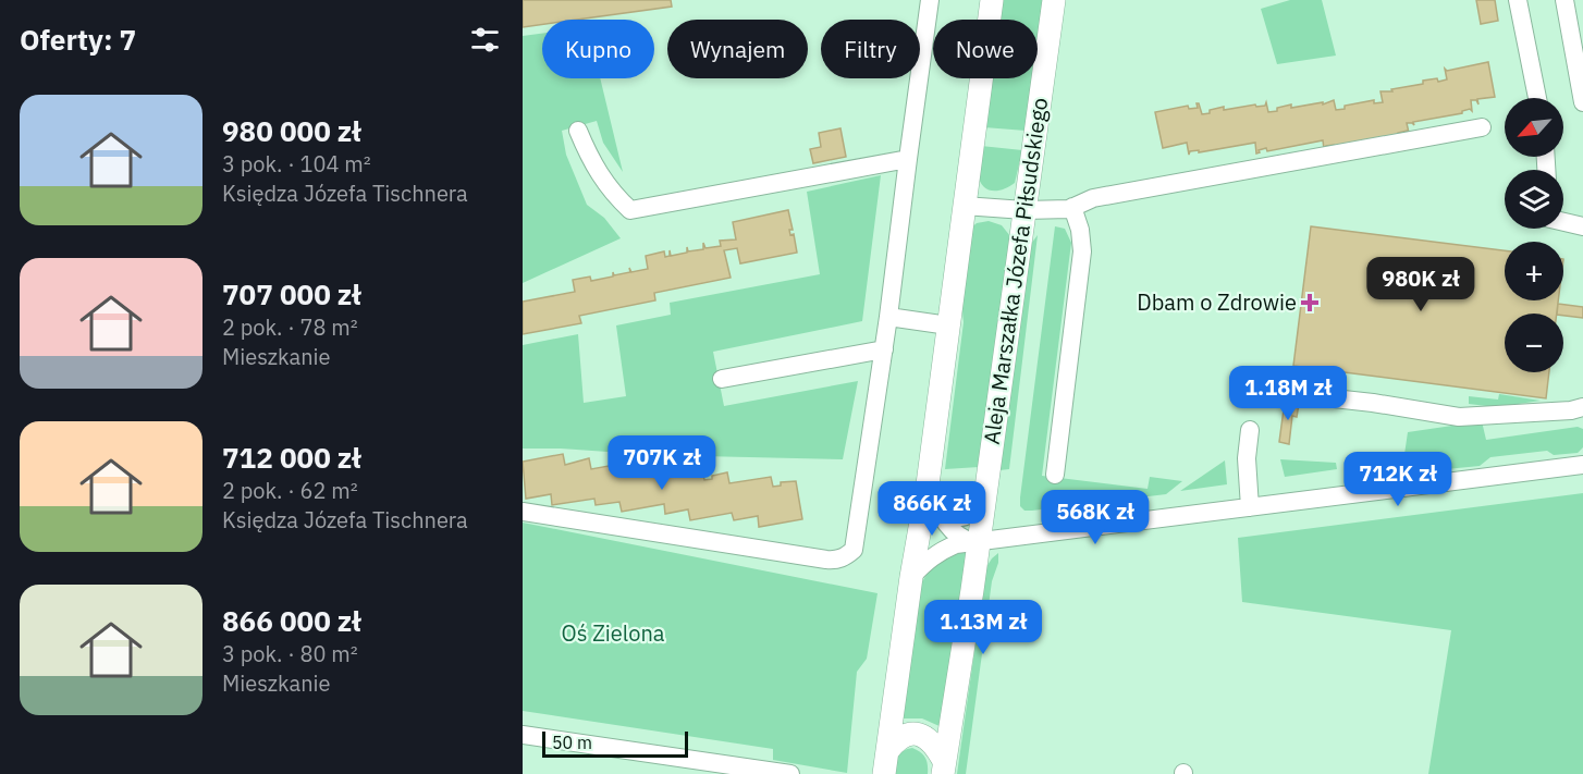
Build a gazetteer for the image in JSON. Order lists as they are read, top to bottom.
{
  "streets": {
    "main road": ["Aleja Marszałka Józefa Piłsudskiego"]
  },
  "parks": ["Oś Zielona"],
  "places": {
    "health": ["Dbam o Zdrowie"]
  },
  "scale_bar": "50 m",
  "north": "bottom left",
  "page": {
    "heading": "Oferty: 7",
    "chip": [
      "Kupno",
      "Wynajem",
      "Filtry",
      "Nowe"
    ],
    "list": [
      {
        "name": "980 000 zł",
        "note": "3 pok. · 104 m² · Księdza Józefa Tischnera"
      },
      {
        "name": "707 000 zł",
        "note": "2 pok. · 78 m² · Mieszkanie"
      },
      {
        "name": "712 000 zł",
        "note": "2 pok. · 62 m² · Księdza Józefa Tischnera"
      },
      {
        "name": "866 000 zł",
        "note": "3 pok. · 80 m² · Mieszkanie"
      }
    ],
    "map_buttons": ["+", "−"],
    "price": [
      "980K zł",
      "1.18M zł",
      "707K zł",
      "712K zł",
      "866K zł",
      "568K zł",
      "1.13M zł"
    ],
    "scale": "50 m"
  }
}
